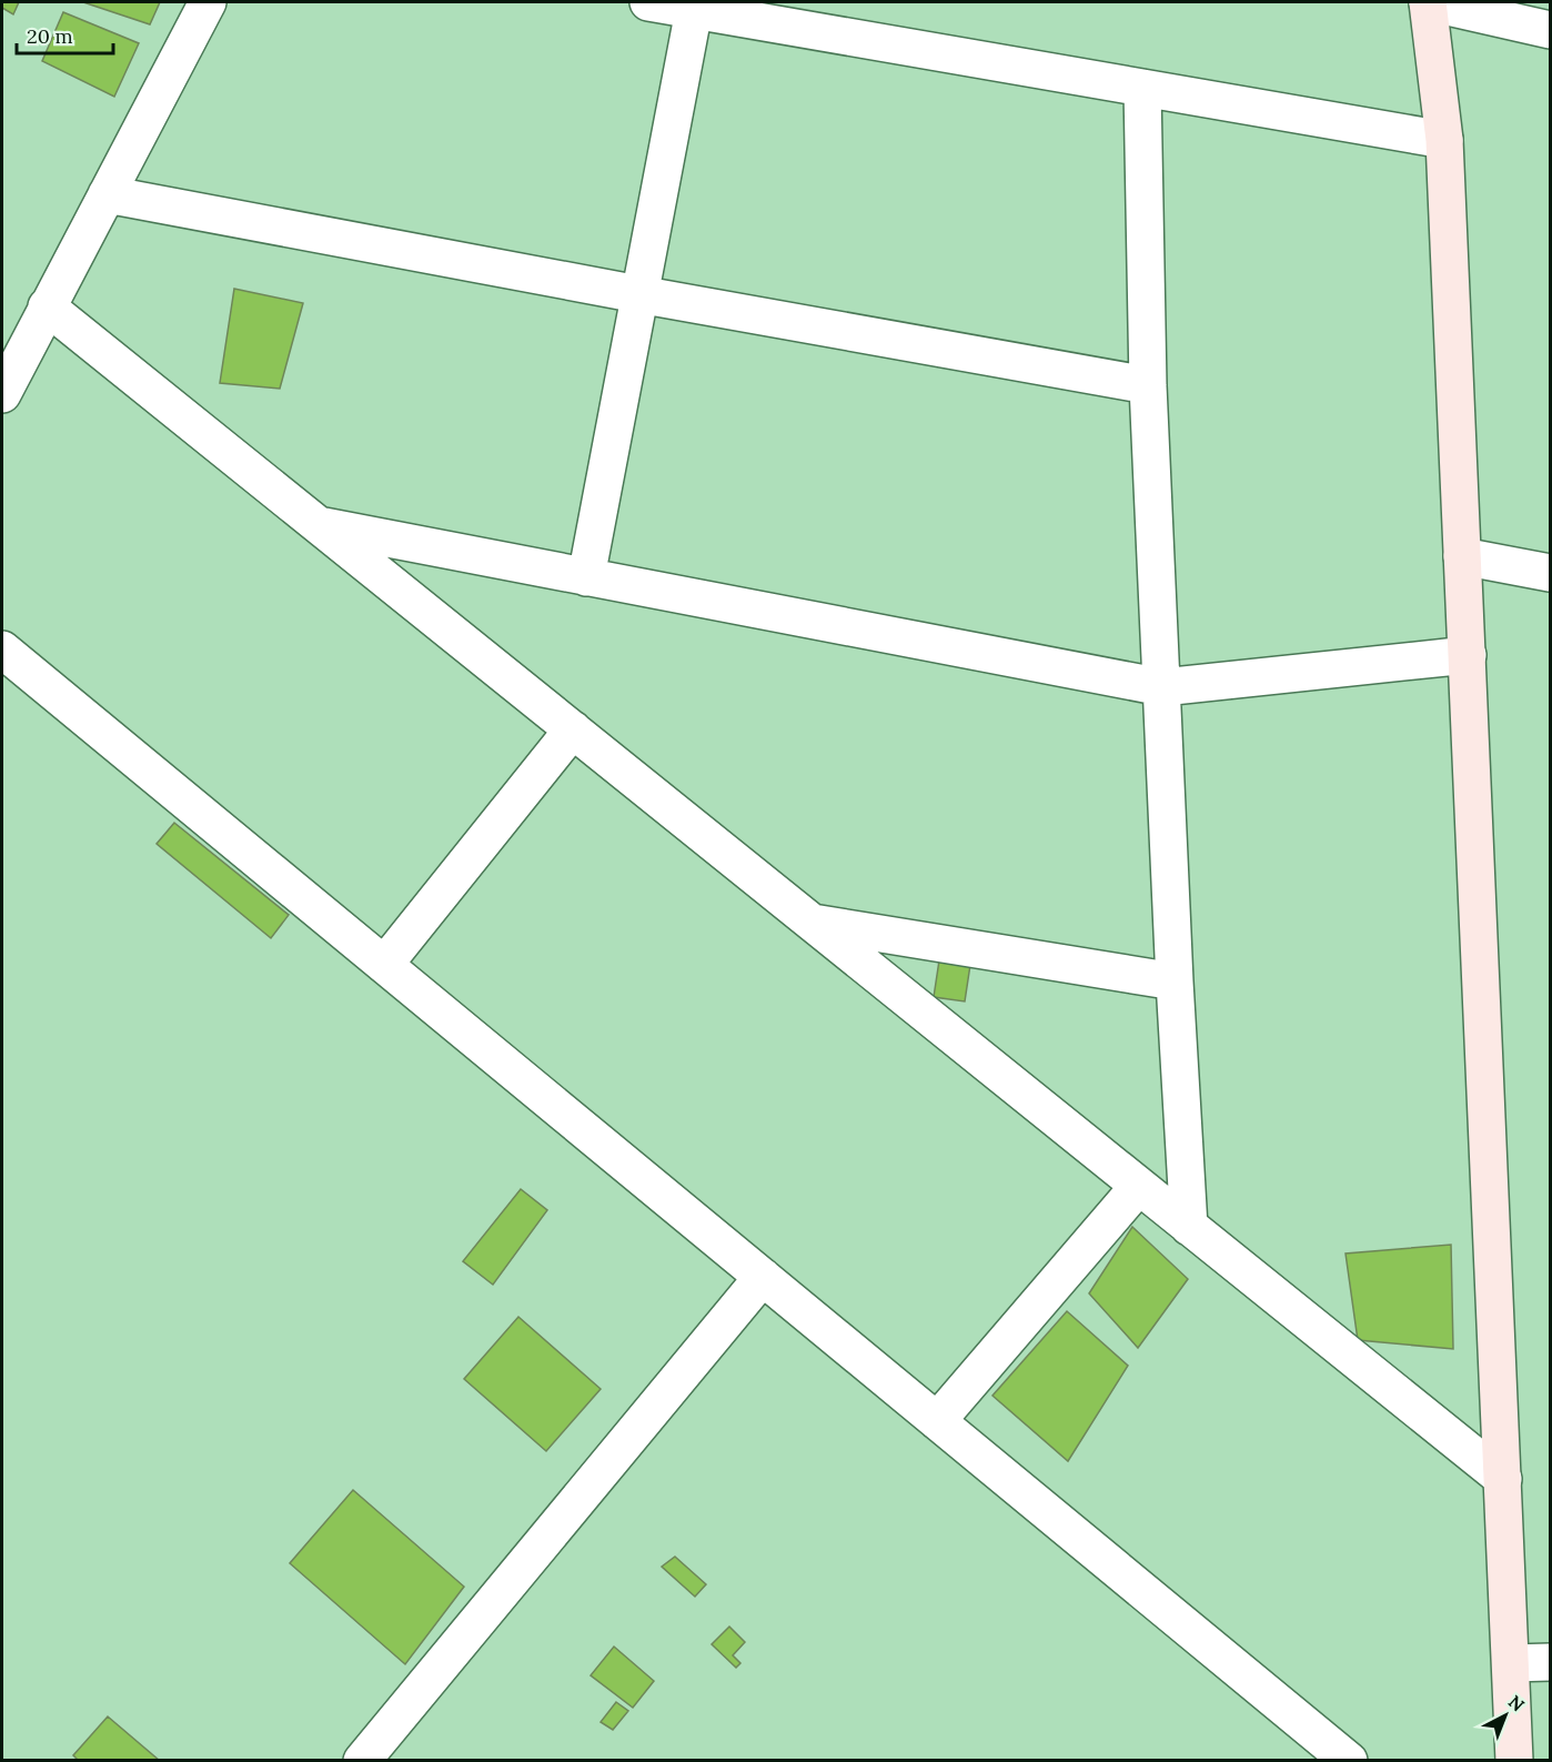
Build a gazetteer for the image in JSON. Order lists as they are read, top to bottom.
{
  "scale_bar": "20 m",
  "north": "top right"
}
